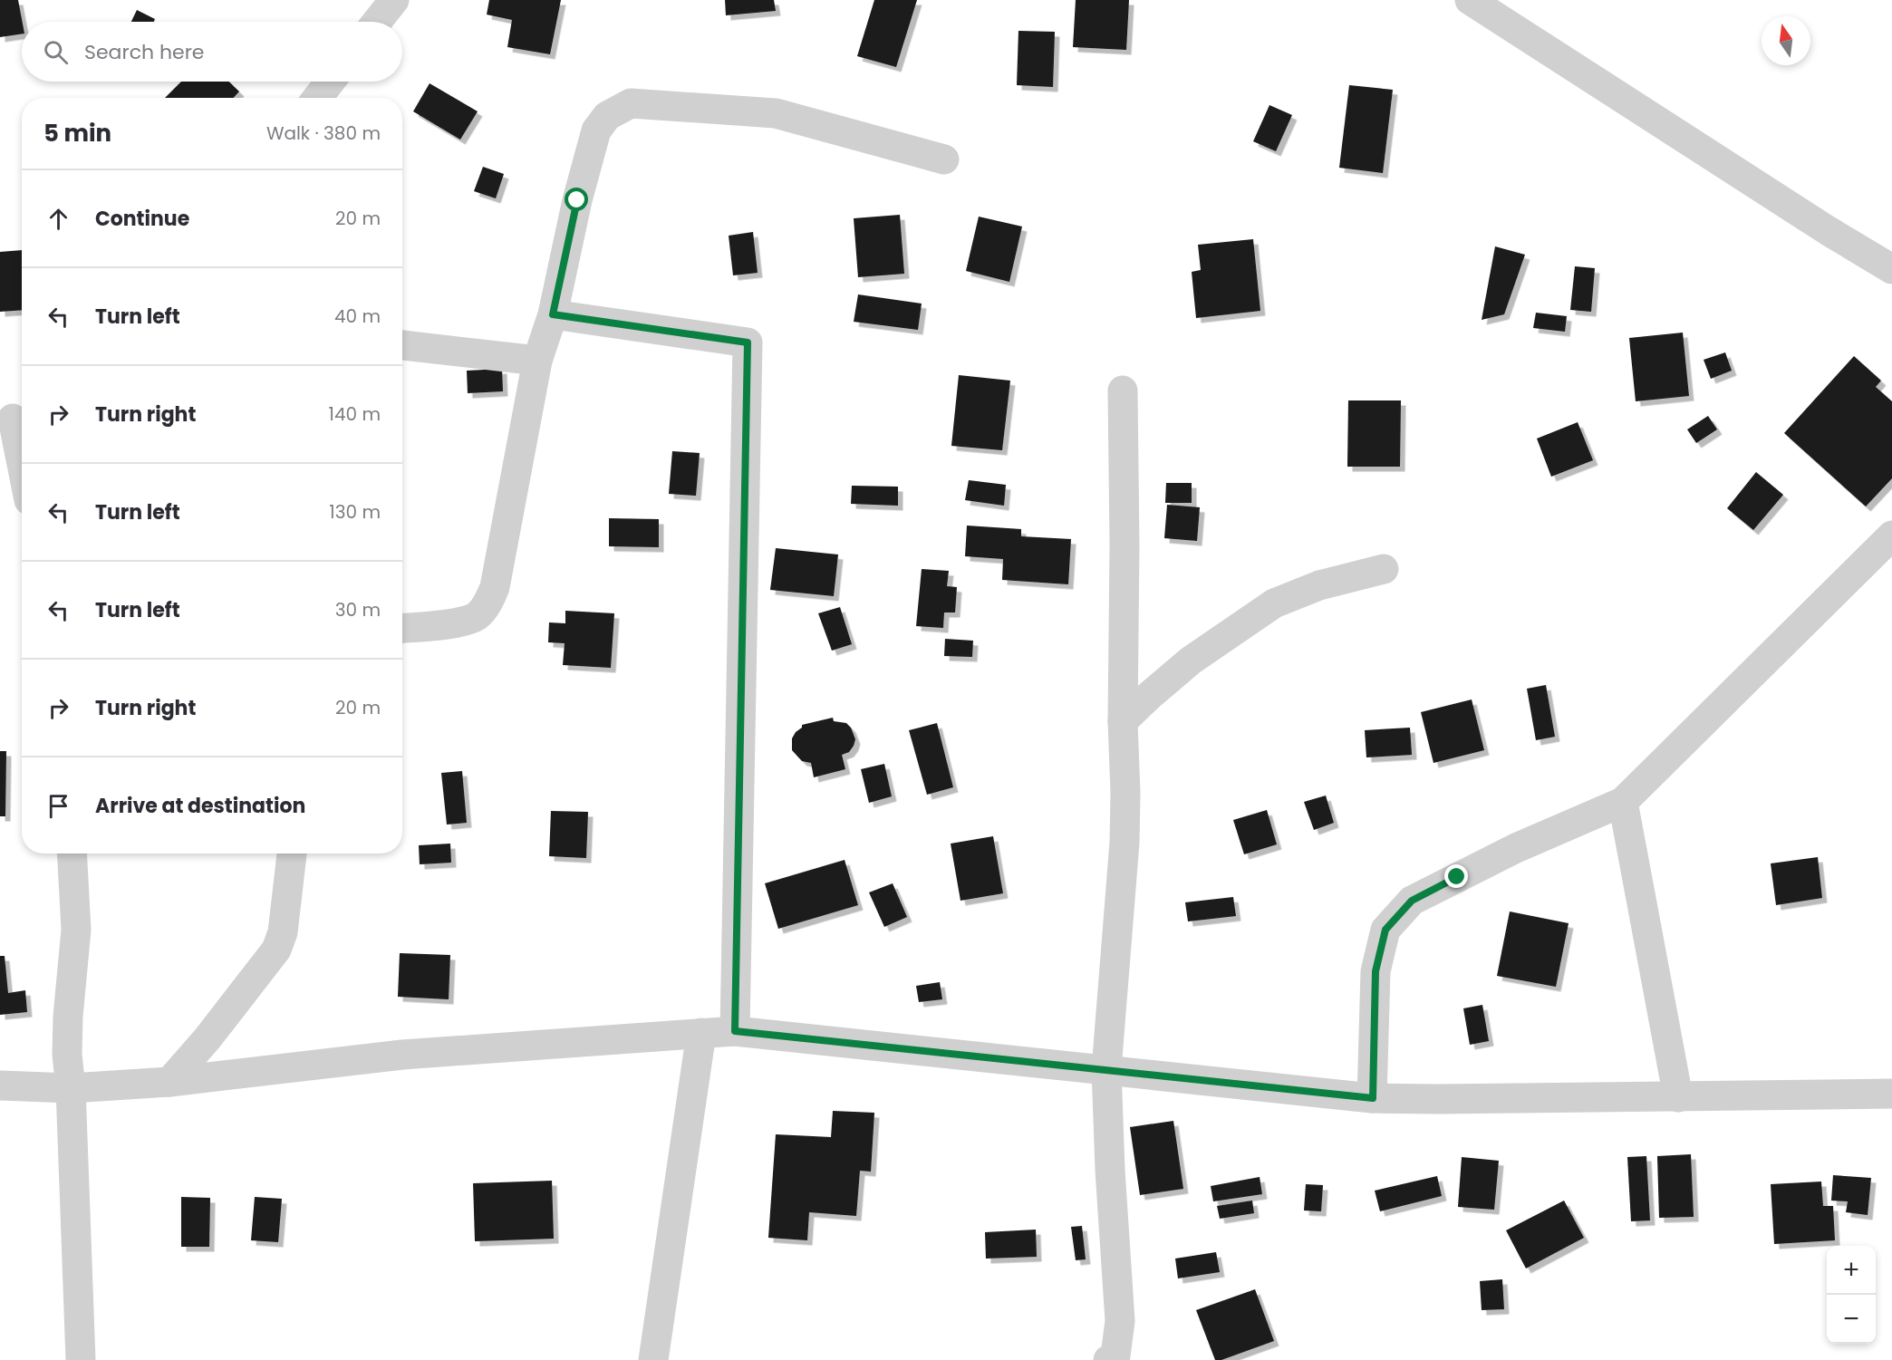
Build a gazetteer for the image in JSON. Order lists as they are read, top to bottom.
{
  "north": "top",
  "page": {
    "search": "Search here",
    "heading": ["5 min", "Walk · 380 m"],
    "list": [
      ["Continue", "20 m"],
      ["Turn left", "40 m"],
      ["Turn right", "140 m"],
      ["Turn left", "130 m"],
      ["Turn left", "30 m"],
      ["Turn right", "20 m"],
      "Arrive at destination"
    ],
    "map_buttons": ["+", "−"]
  }
}
